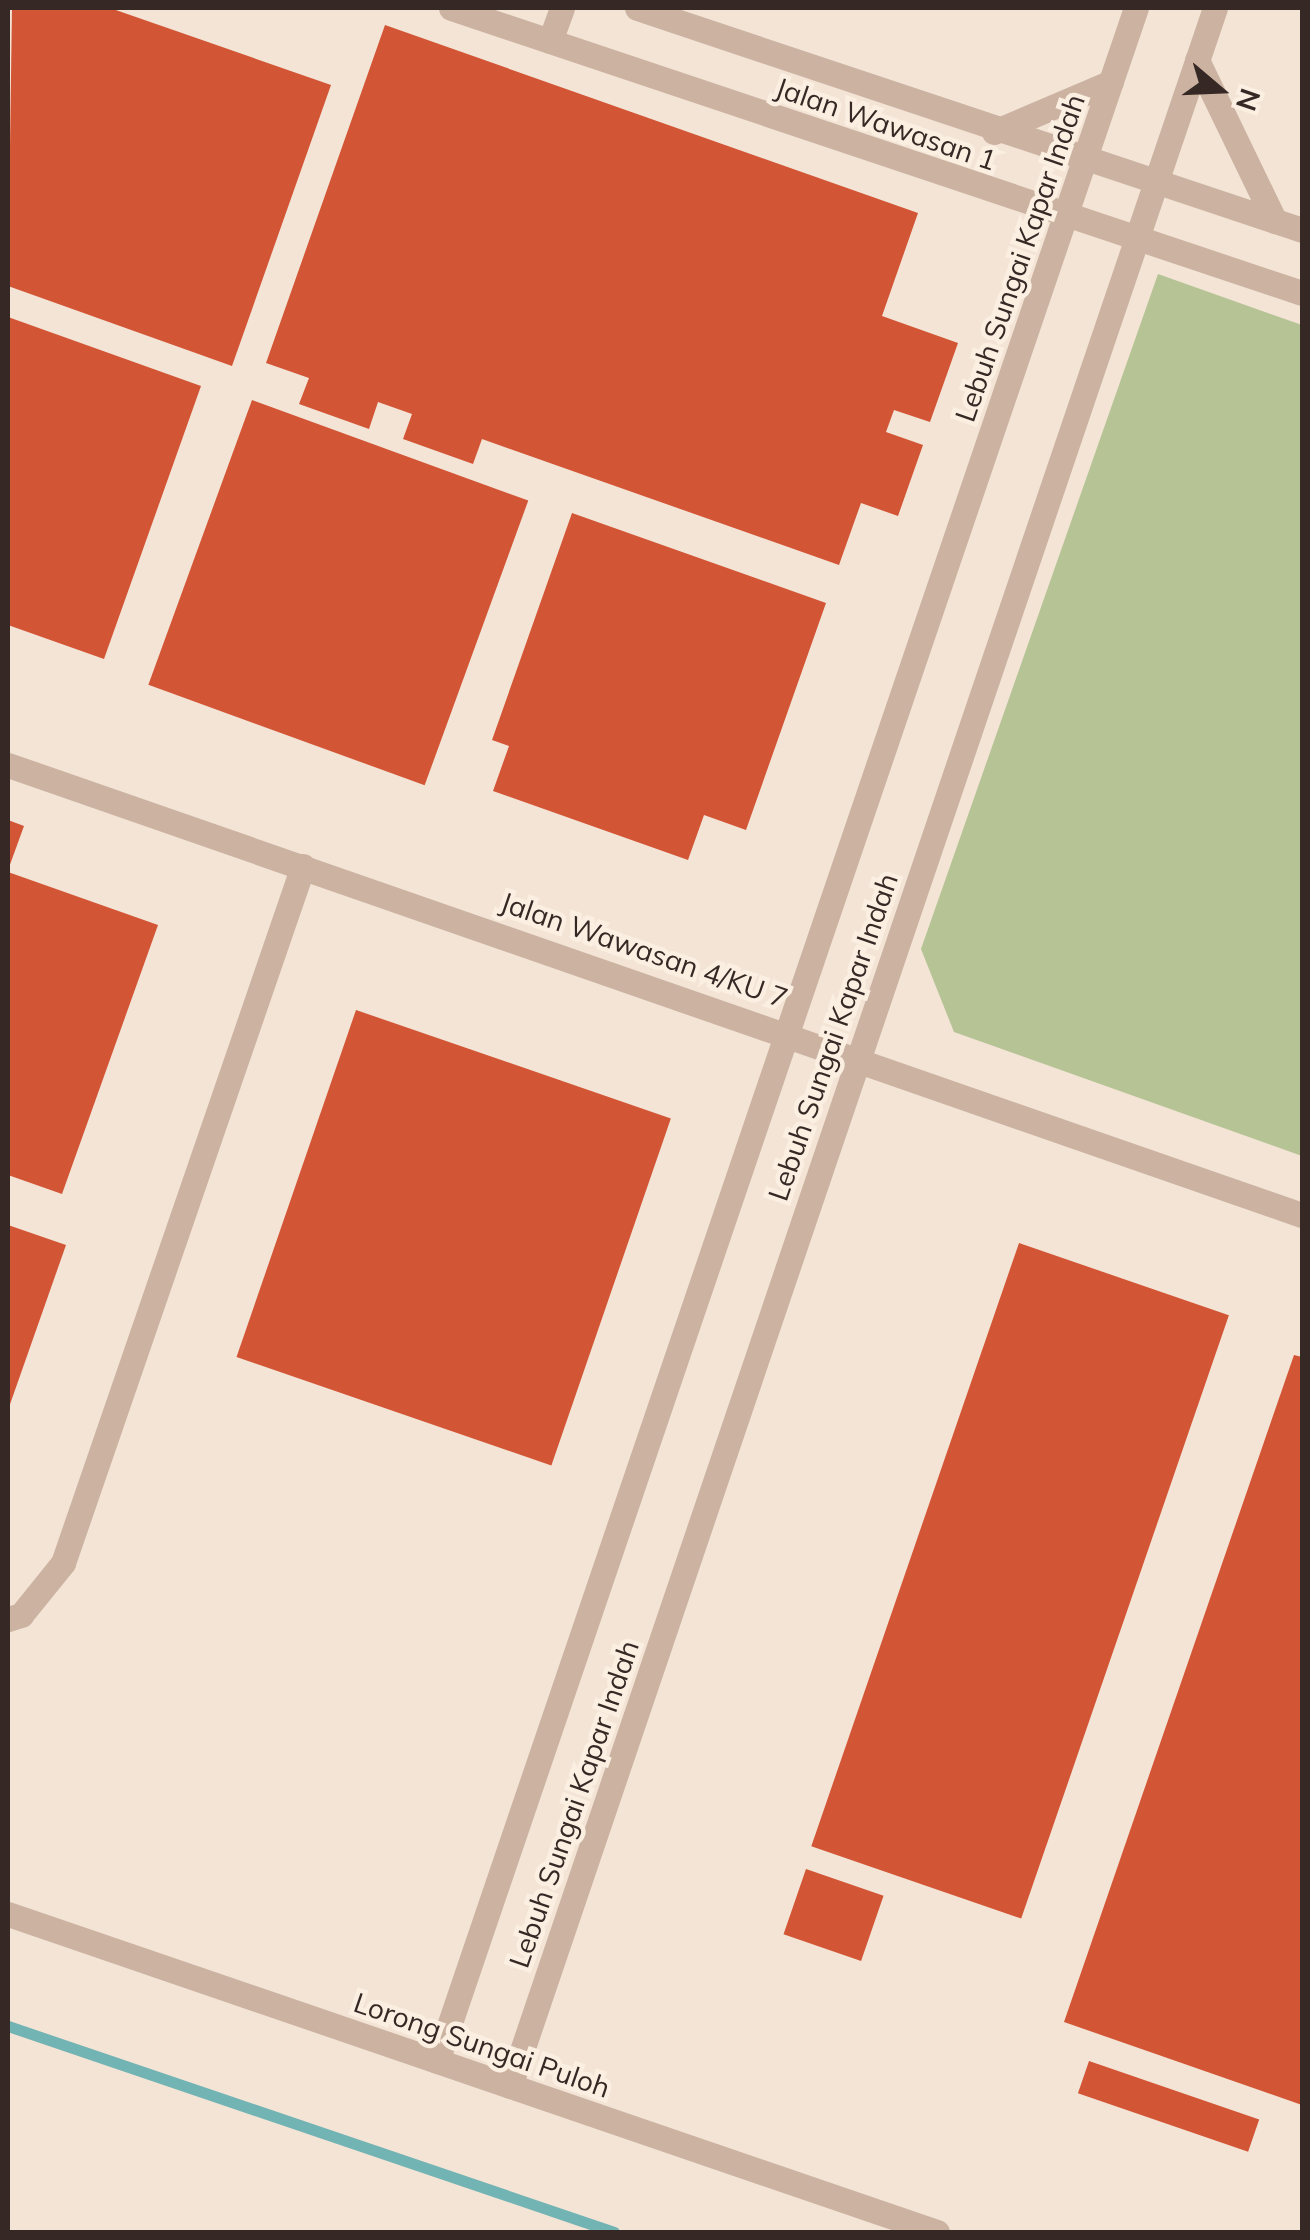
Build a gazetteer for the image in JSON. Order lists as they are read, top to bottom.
{
  "streets": {
    "street": [
      "Jalan Wawasan 1",
      "Lebuh Sungai Kapar Indah",
      "Jalan Wawasan 4/KU 7",
      "Lorong Sungai Puloh"
    ]
  },
  "crossings": [
    ["Jalan Wawasan 1", "Lebuh Sungai Kapar Indah"],
    ["Lebuh Sungai Kapar Indah", "Jalan Wawasan 4/KU 7"],
    ["Lebuh Sungai Kapar Indah", "Lorong Sungai Puloh"]
  ],
  "north": "right"
}
